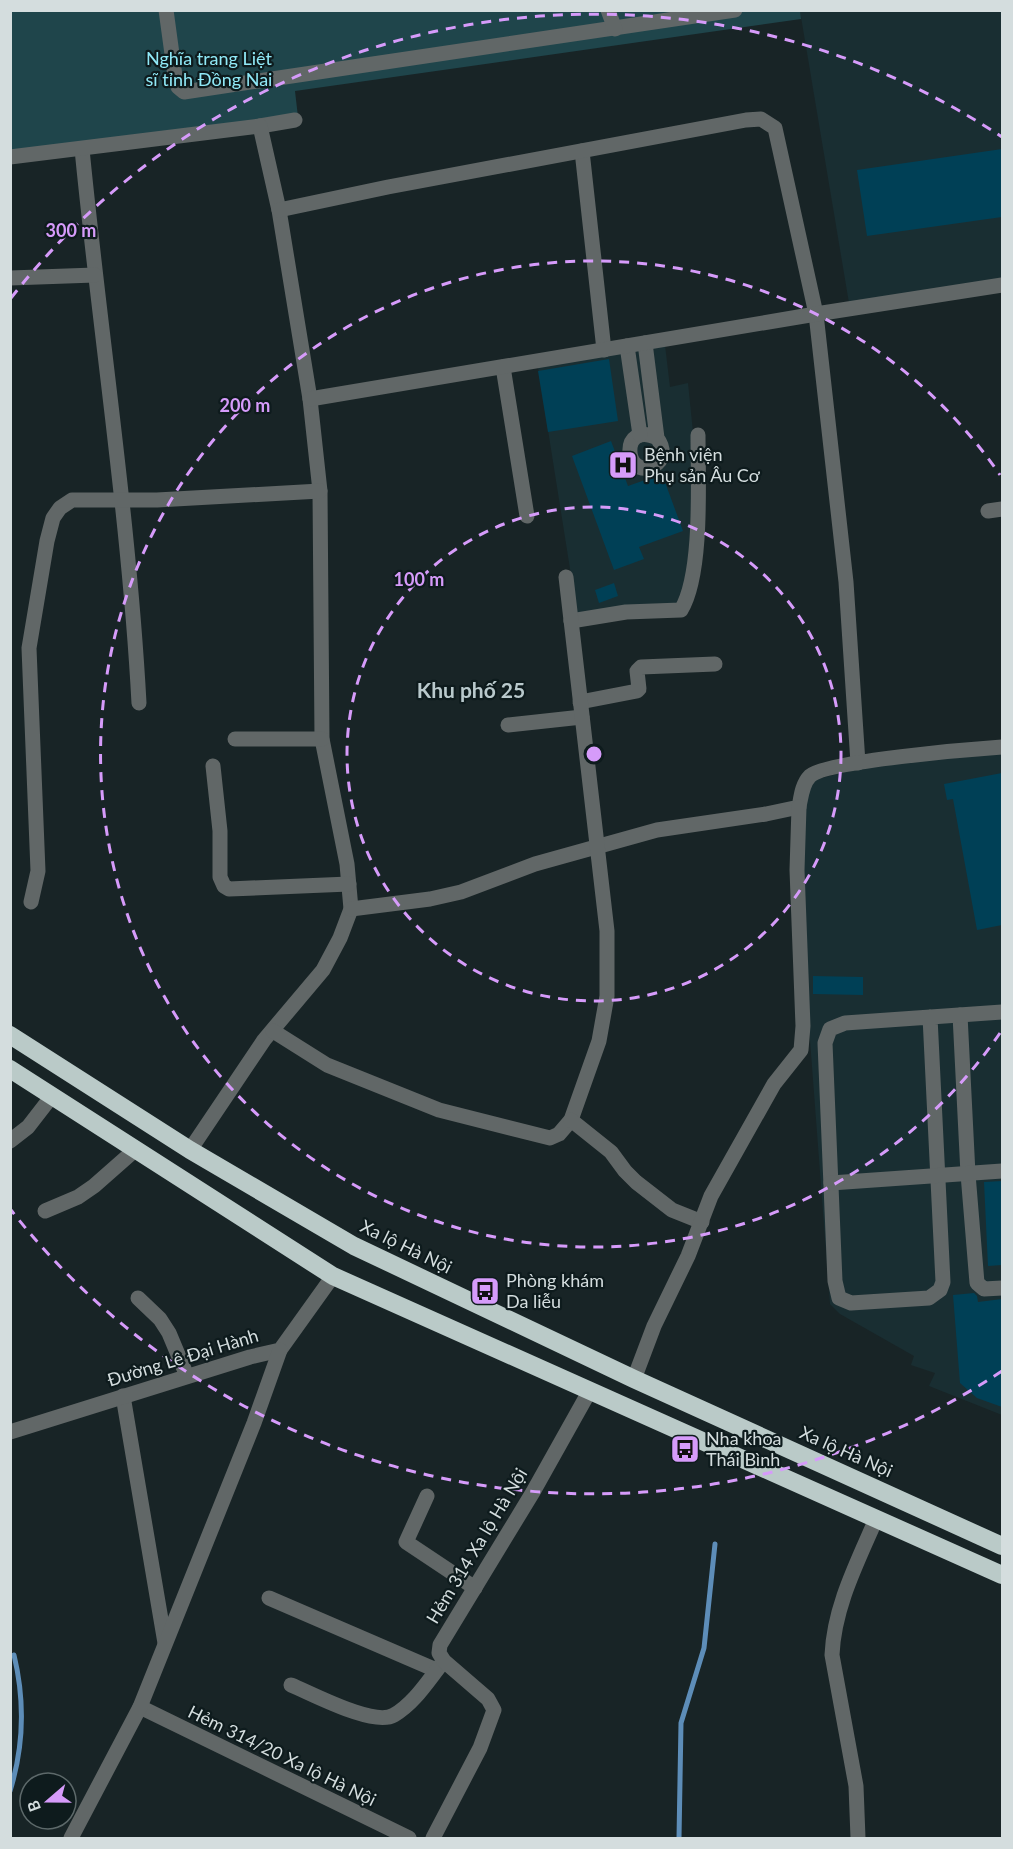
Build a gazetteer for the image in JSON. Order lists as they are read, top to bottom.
{
  "streets": {
    "highway": ["Xa lộ Hà Nội"],
    "street": ["Đường Lê Đại Hành", "Hẻm 314 Xa lộ Hà Nội", "Hẻm 314/20 Xa lộ Hà Nội"]
  },
  "districts": ["Khu phố 25"],
  "parks": ["Nghĩa trang Liệt sĩ tỉnh Đồng Nai"],
  "places": {
    "hospital": ["Bệnh viện Phụ sản Âu Cơ"],
    "bus stop": ["Phòng khám Da liễu", "Nha khoa Thái Bình"]
  },
  "north": "left",
  "rings": ["300 m", "200 m", "100 m"]
}
